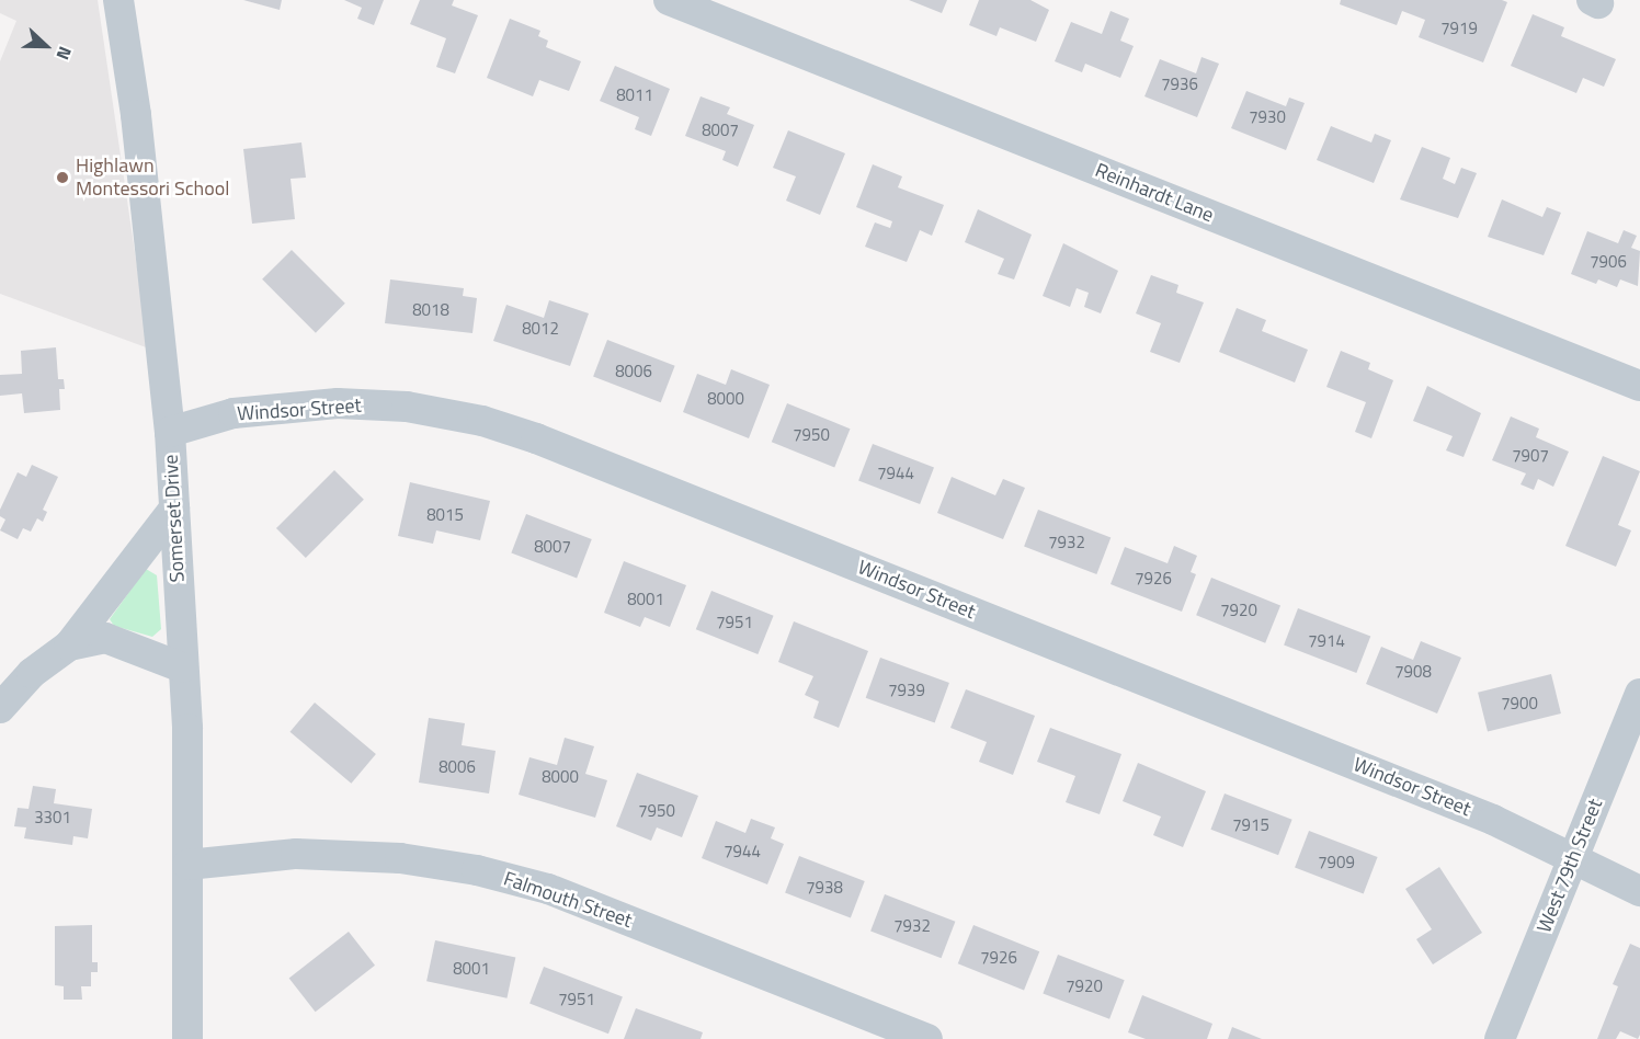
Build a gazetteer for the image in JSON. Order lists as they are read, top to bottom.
{
  "streets": {
    "street": [
      "Reinhardt Lane",
      "Windsor Street",
      "Somerset Drive",
      "West 79th Street",
      "Falmouth Street"
    ]
  },
  "crossings": [
    ["Windsor Street", "Somerset Drive"],
    ["Windsor Street", "West 79th Street"],
    ["Somerset Drive", "Falmouth Street"]
  ],
  "places": ["Highlawn Montessori School"],
  "house_numbers": [
    "7919",
    "7936",
    "8011",
    "7930",
    "8007",
    "7906",
    "8018",
    "8012",
    "8006",
    "8000",
    "7950",
    "7907",
    "7944",
    "8015",
    "7932",
    "8007",
    "7926",
    "8001",
    "7920",
    "7951",
    "7914",
    "7908",
    "7939",
    "7900",
    "8006",
    "8000",
    "7950",
    "3301",
    "7915",
    "7944",
    "7909",
    "7938",
    "7932",
    "7926",
    "8001",
    "7920",
    "7951"
  ],
  "north": "right"
}
